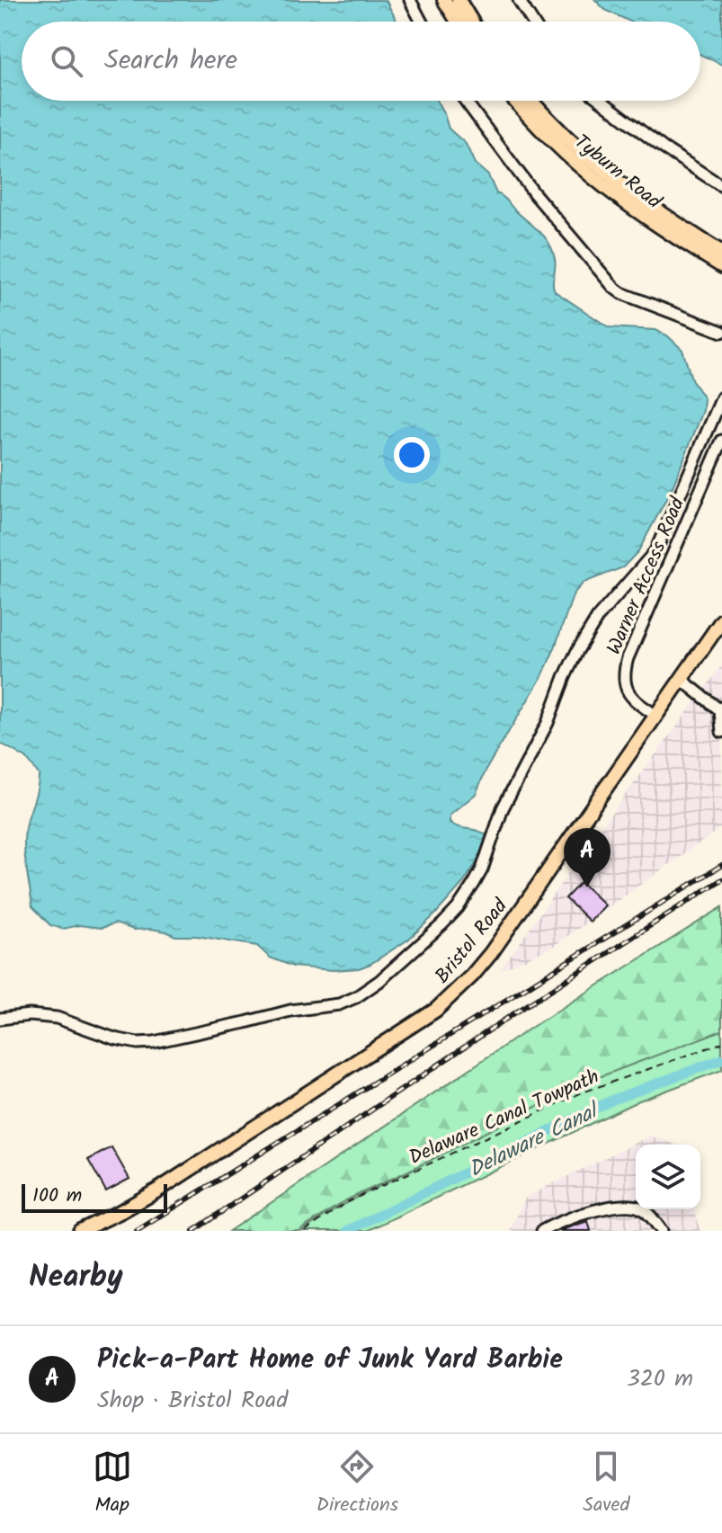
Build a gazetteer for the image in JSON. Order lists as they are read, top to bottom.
{
  "streets": {
    "main road": ["Tyburn Road", "Bristol Road"],
    "street": ["Warner Access Road"],
    "path": ["Delaware Canal Towpath"]
  },
  "crossings": [
    ["Warner Access Road", "Bristol Road"]
  ],
  "water": ["Delaware Canal"],
  "scale_bar": "100 m",
  "page": {
    "search": "Search here",
    "pins": "A",
    "scale": "100 m",
    "heading": "Nearby",
    "list": [
      {
        "mark": "A",
        "name": "Pick-a-Part Home of Junk Yard Barbie",
        "note": "Shop · Bristol Road",
        "value": "320 m"
      }
    ],
    "nav": ["Map", "Directions", "Saved"]
  }
}
